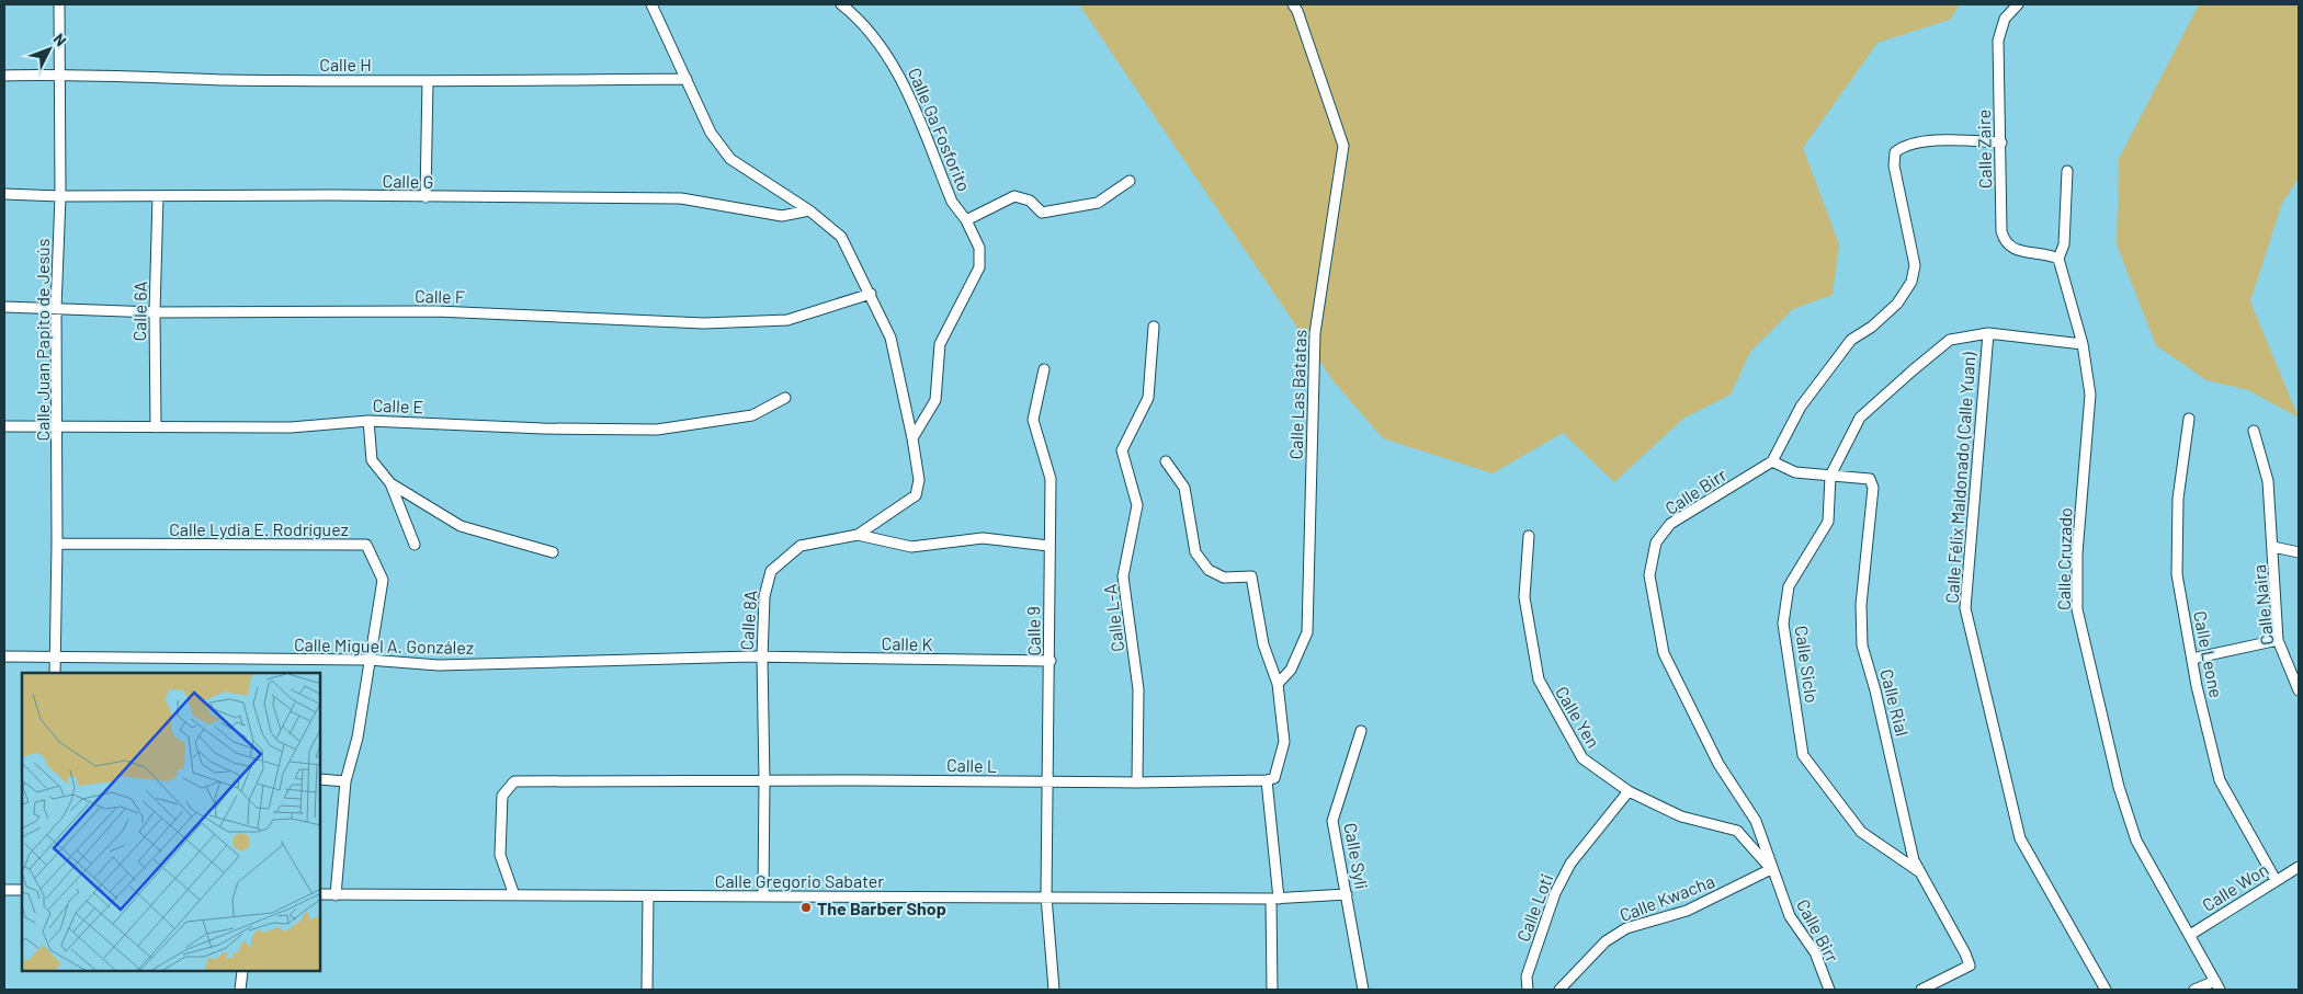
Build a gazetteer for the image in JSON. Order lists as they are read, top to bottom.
{
  "streets": {
    "street": [
      "Calle H",
      "Calle Ga Fosforito",
      "Calle Zaire",
      "Calle G",
      "Calle F",
      "Calle 6A",
      "Calle Juan Papito de Jesús",
      "Calle Las Batatas",
      "Calle E",
      "Calle Félix Maldonado (Calle Yuan)",
      "Calle Birr",
      "Calle Lydia E. Rodríguez",
      "Calle Cruzado",
      "Calle Naira",
      "Calle L-A",
      "Calle 8A",
      "Calle 9",
      "Calle K",
      "Calle Miguel A. González",
      "Calle Leone",
      "Calle Siclo",
      "Calle Rial",
      "Calle Yen",
      "Calle L",
      "Calle Syli",
      "Calle Gregorio Sabater",
      "Calle Won",
      "Calle Kwacha",
      "Calle Loti"
    ]
  },
  "crossings": [
    ["Calle H", "Calle Juan Papito de Jesús"],
    ["Calle Zaire", "Calle Cruzado"],
    ["Calle G", "Calle 6A"],
    ["Calle G", "Calle Juan Papito de Jesús"],
    ["Calle F", "Calle 6A"],
    ["Calle F", "Calle Juan Papito de Jesús"],
    ["Calle 6A", "Calle E"],
    ["Calle Juan Papito de Jesús", "Calle E"],
    ["Calle Juan Papito de Jesús", "Calle Lydia E. Rodríguez"],
    ["Calle Juan Papito de Jesús", "Calle Miguel A. González"],
    ["Calle Félix Maldonado (Calle Yuan)", "Calle Siclo"],
    ["Calle Birr", "Calle Rial"],
    ["Calle Birr", "Calle Yen"],
    ["Calle Birr", "Calle Kwacha"],
    ["Calle Lydia E. Rodríguez", "Calle Miguel A. González"],
    ["Calle Lydia E. Rodríguez", "Calle Gregorio Sabater"],
    ["Calle Cruzado", "Calle Siclo"],
    ["Calle Cruzado", "Calle Won"],
    ["Calle L-A", "Calle L"],
    ["Calle 8A", "Calle 9"],
    ["Calle 8A", "Calle K"],
    ["Calle 8A", "Calle Miguel A. González"],
    ["Calle 8A", "Calle L"],
    ["Calle 8A", "Calle Gregorio Sabater"],
    ["Calle 9", "Calle K"],
    ["Calle 9", "Calle L"],
    ["Calle 9", "Calle Gregorio Sabater"],
    ["Calle K", "Calle Miguel A. González"],
    ["Calle Leone", "Calle Won"],
    ["Calle Siclo", "Calle Rial"],
    ["Calle Yen", "Calle Kwacha"],
    ["Calle Yen", "Calle Loti"],
    ["Calle L", "Calle Gregorio Sabater"],
    ["Calle Syli", "Calle Gregorio Sabater"]
  ],
  "places": ["The Barber Shop"],
  "north": "top right"
}
